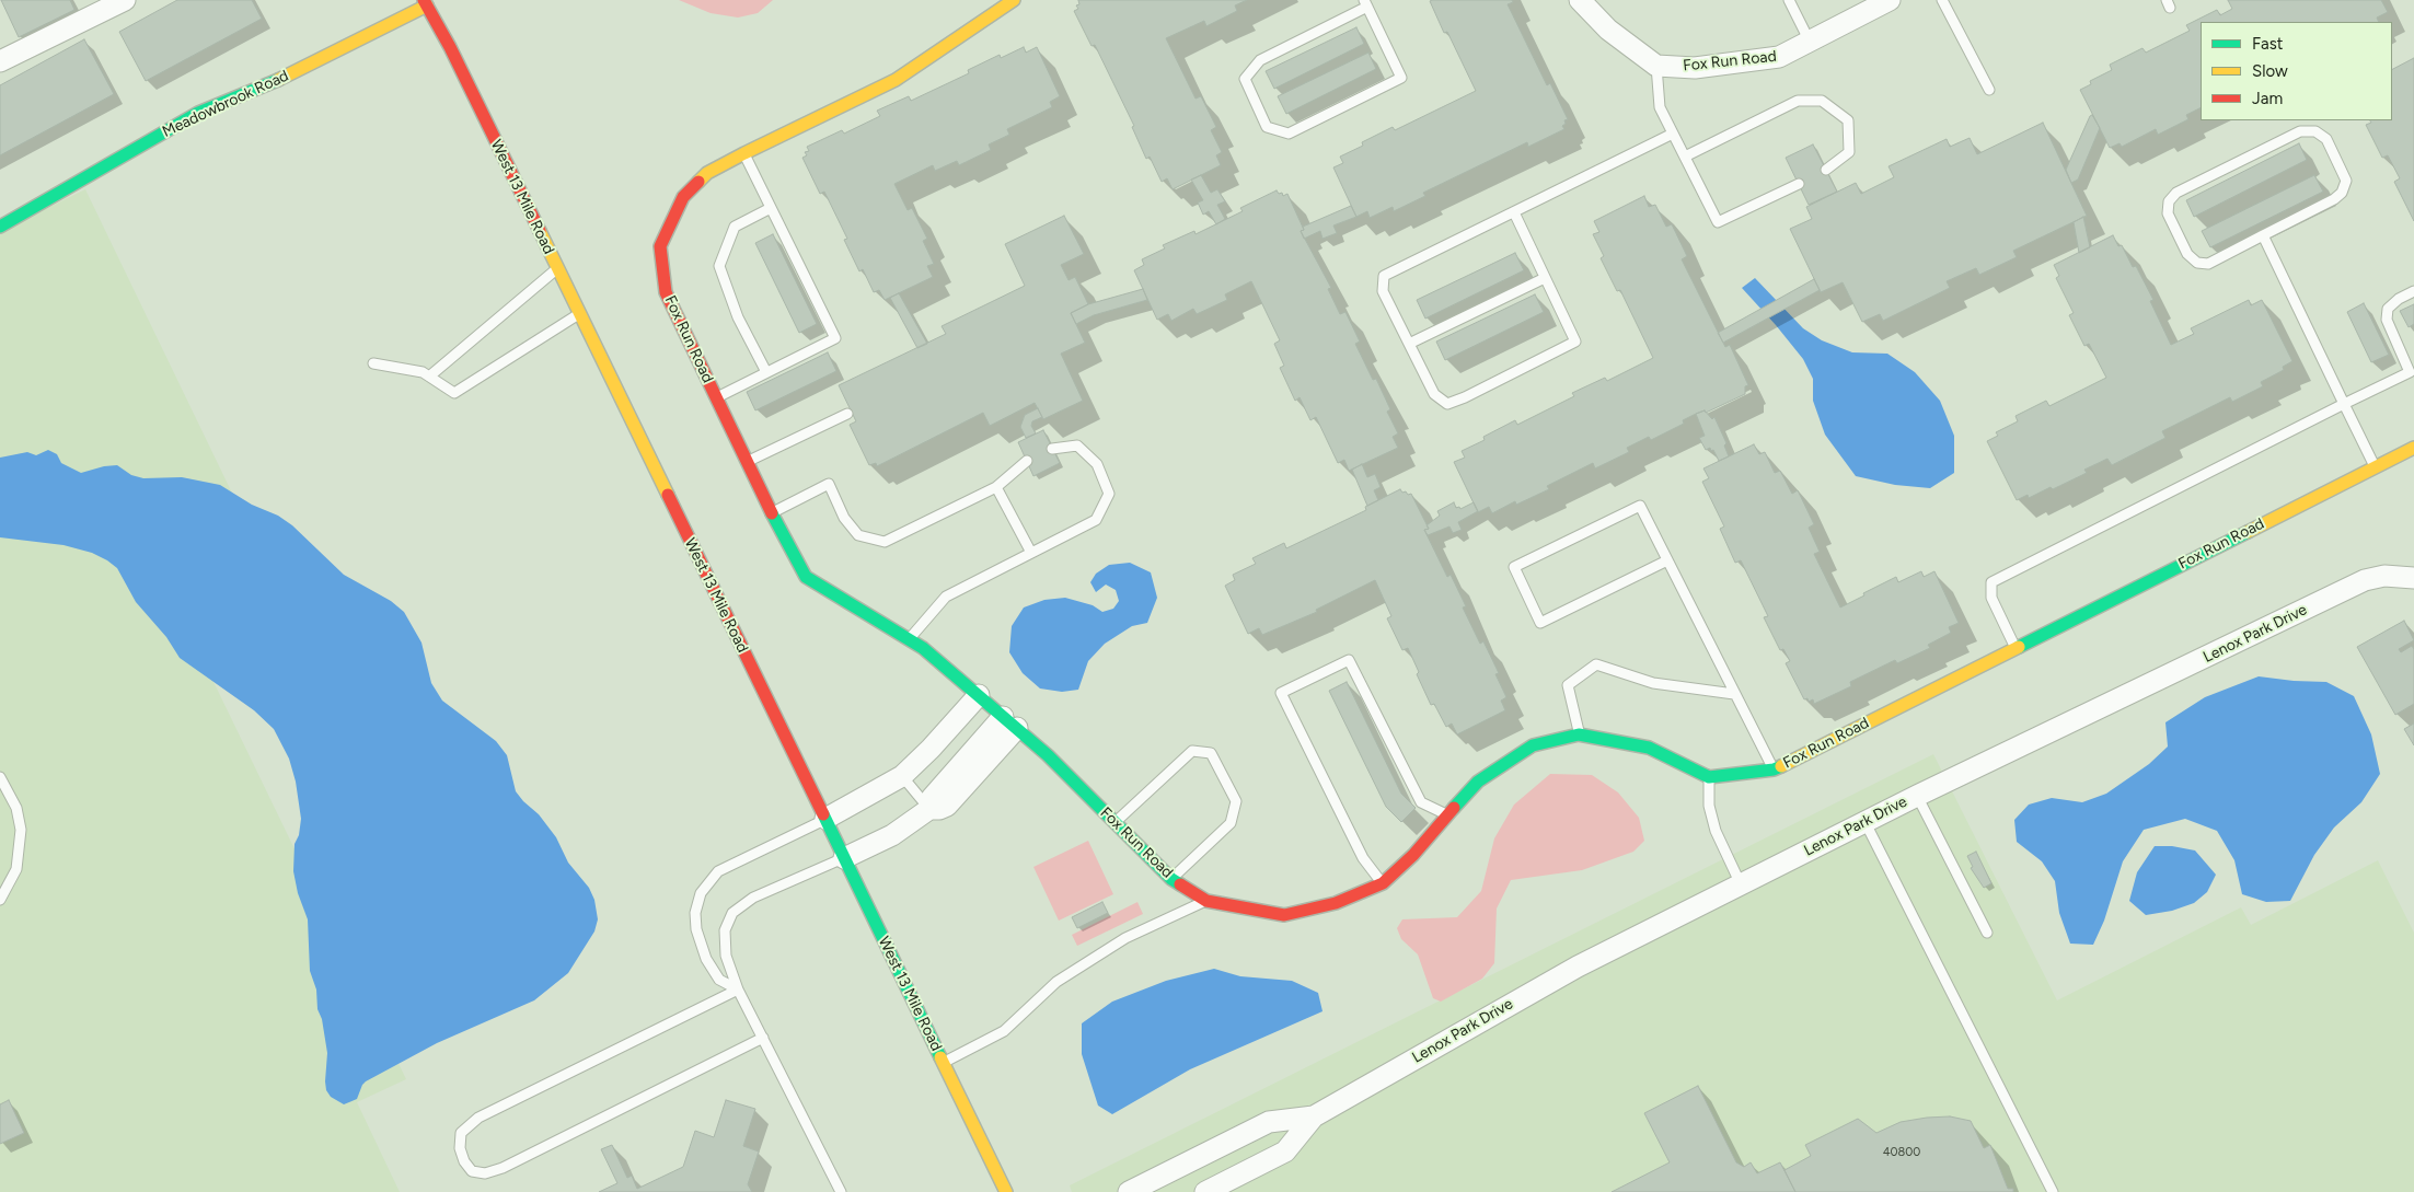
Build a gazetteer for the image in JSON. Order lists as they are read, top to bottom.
{
  "streets": {
    "street": [
      "Fox Run Road",
      "Meadowbrook Road",
      "West 13 Mile Road",
      "Lenox Park Drive"
    ]
  },
  "crossings": [
    ["Meadowbrook Road", "West 13 Mile Road"]
  ],
  "house_numbers": ["40800"],
  "legend": ["Fast", "Slow", "Jam"]
}
